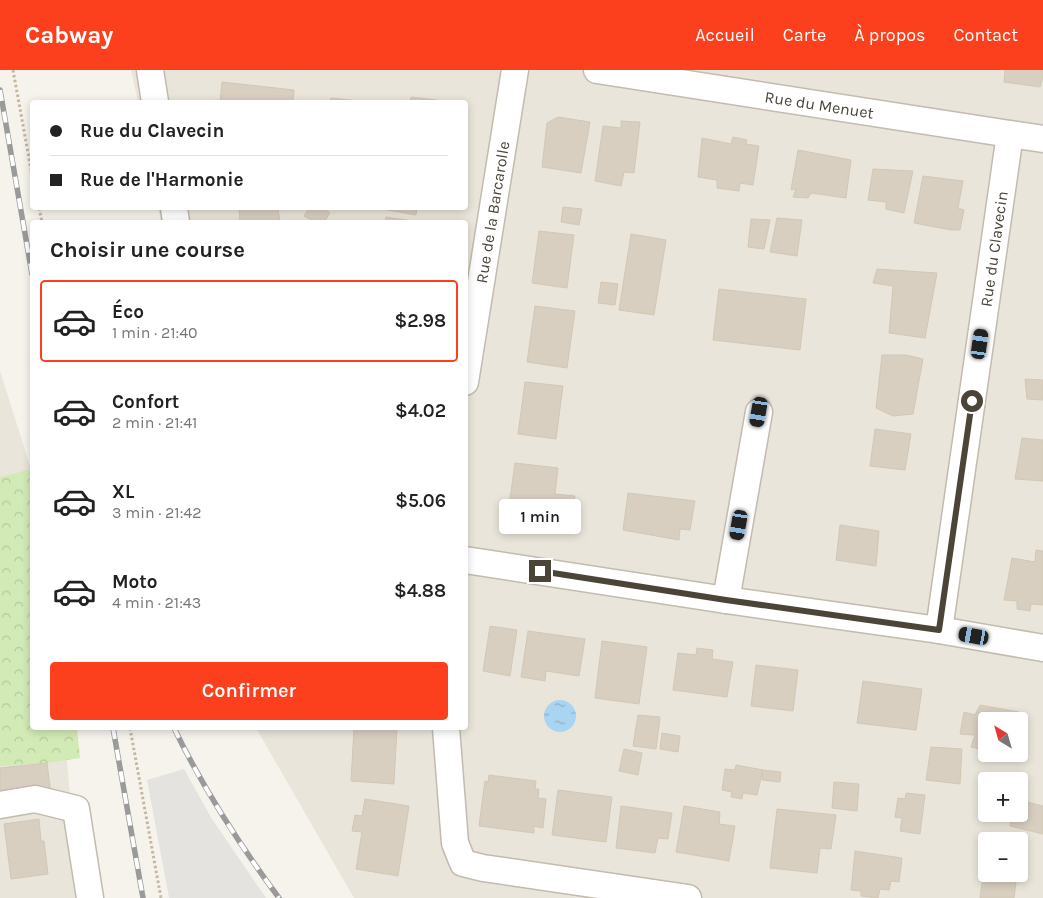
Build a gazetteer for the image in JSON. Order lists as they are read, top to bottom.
{
  "streets": {
    "street": ["Rue du Menuet", "Rue de la Barcarolle", "Rue du Clavecin"]
  },
  "crossings": [
    ["Rue du Menuet", "Rue du Clavecin"]
  ],
  "north": "top left",
  "page": {
    "header": "Cabway",
    "nav": [
      "Accueil",
      "Carte",
      "À propos",
      "Contact"
    ],
    "banner": ["Rue du Clavecin", "Rue de l'Harmonie"],
    "heading": "Choisir une course",
    "list": [
      {
        "name": "Éco",
        "note": "1 min · 21:40",
        "value": "$2.98"
      },
      {
        "name": "Confort",
        "note": "2 min · 21:41",
        "value": "$4.02"
      },
      {
        "name": "XL",
        "note": "3 min · 21:42",
        "value": "$5.06"
      },
      {
        "name": "Moto",
        "note": "4 min · 21:43",
        "value": "$4.88"
      }
    ],
    "bubble": "1 min",
    "buttons": "Confirmer",
    "map_buttons": ["+", "−"]
  }
}
